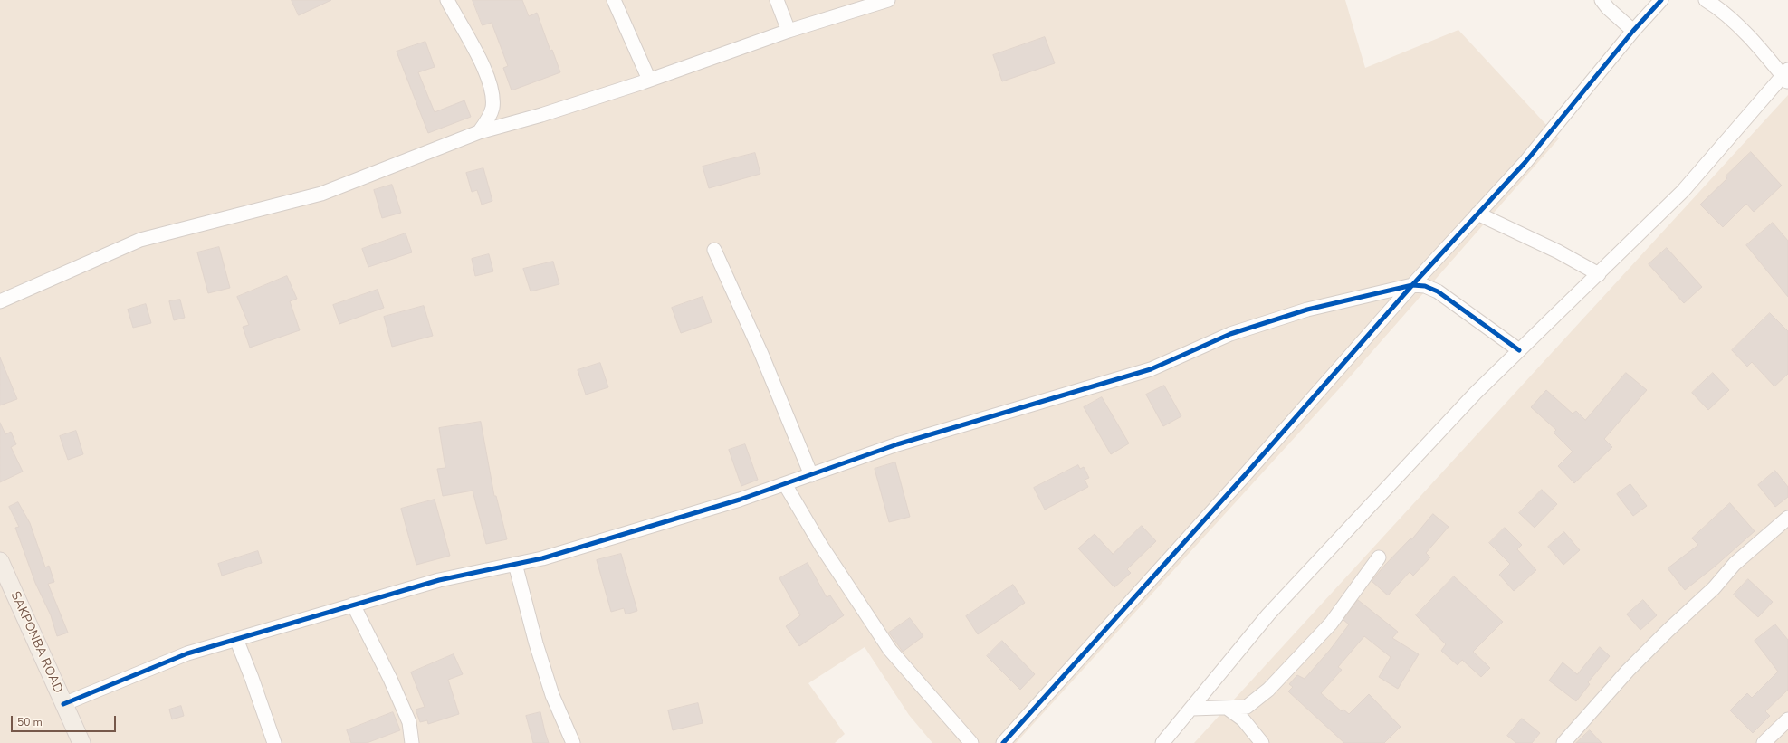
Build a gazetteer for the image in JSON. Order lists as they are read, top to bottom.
{
  "streets": {
    "main road": ["SAKPONBA ROAD"]
  },
  "scale_bar": "50 m"
}
